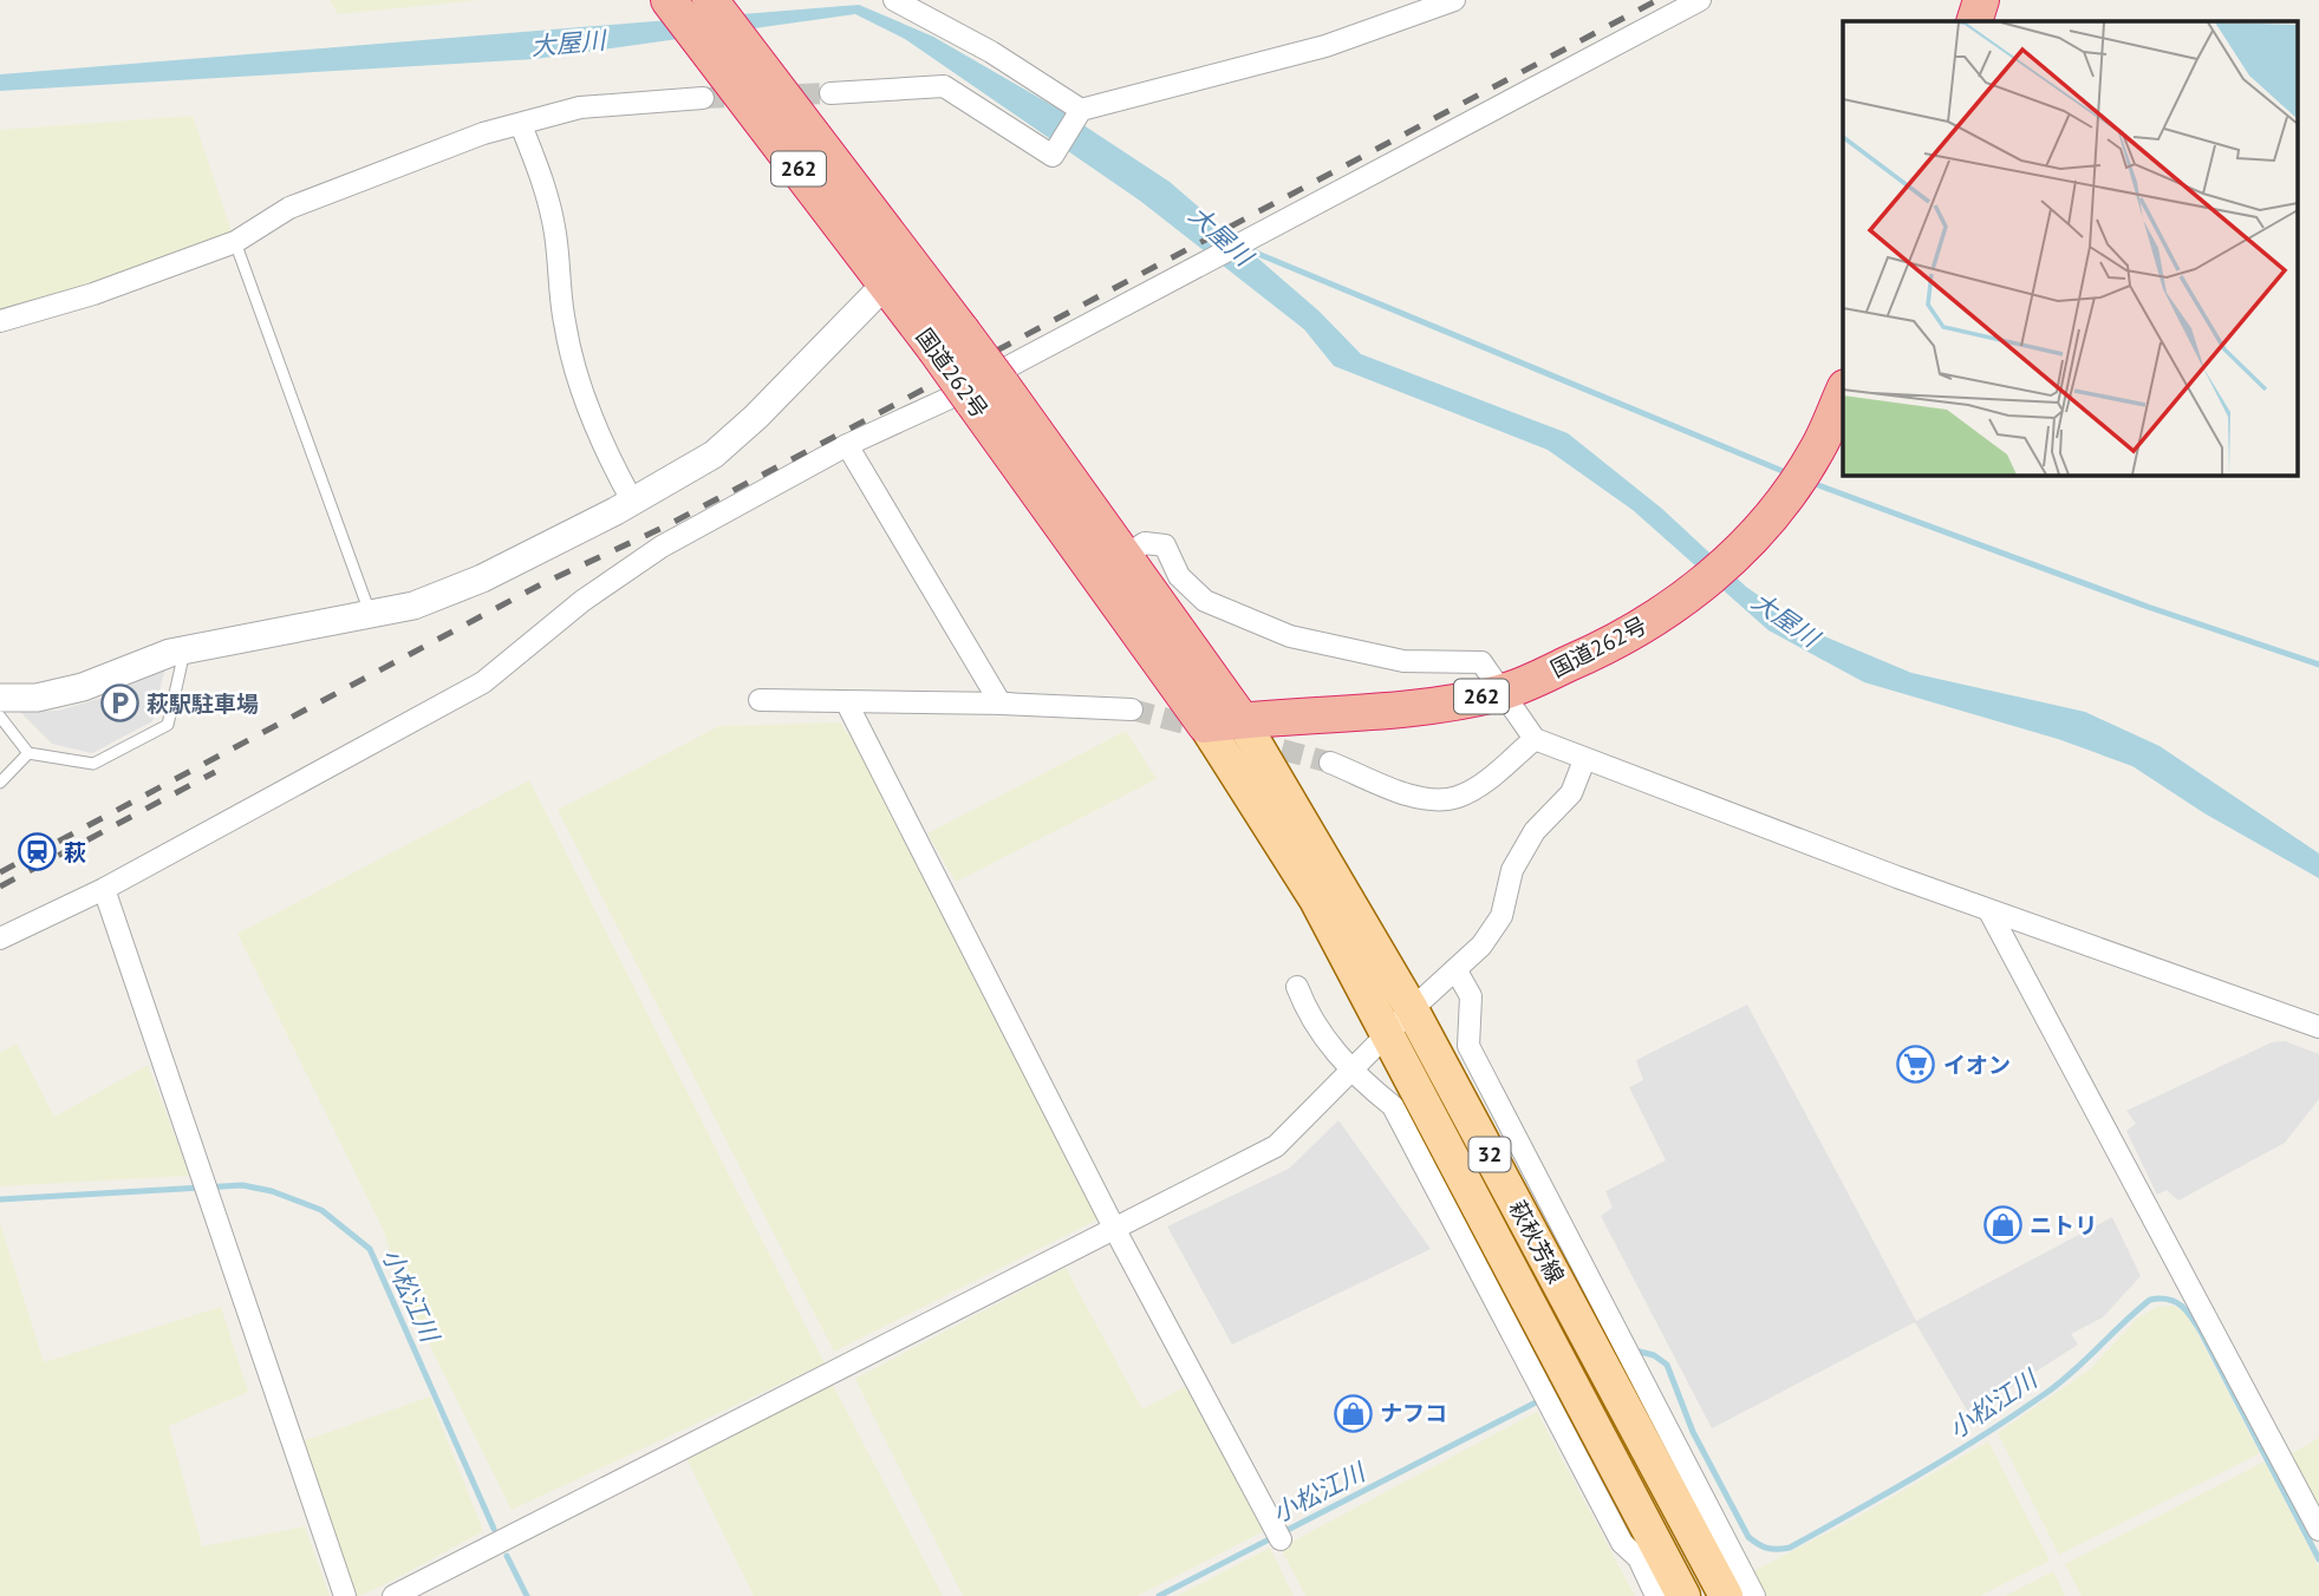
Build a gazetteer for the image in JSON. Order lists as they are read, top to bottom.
{
  "streets": {
    "highway": ["262", "国道262号"],
    "main road": ["32", "萩秋芳線"]
  },
  "crossings": [
    ["国道262号", "萩秋芳線"]
  ],
  "water": ["大屋川", "小松江川"],
  "places": {
    "parking": ["萩駅駐車場"],
    "station": ["萩"],
    "supermarket": ["イオン"],
    "shop": ["ニトリ", "ナフコ"]
  }
}
